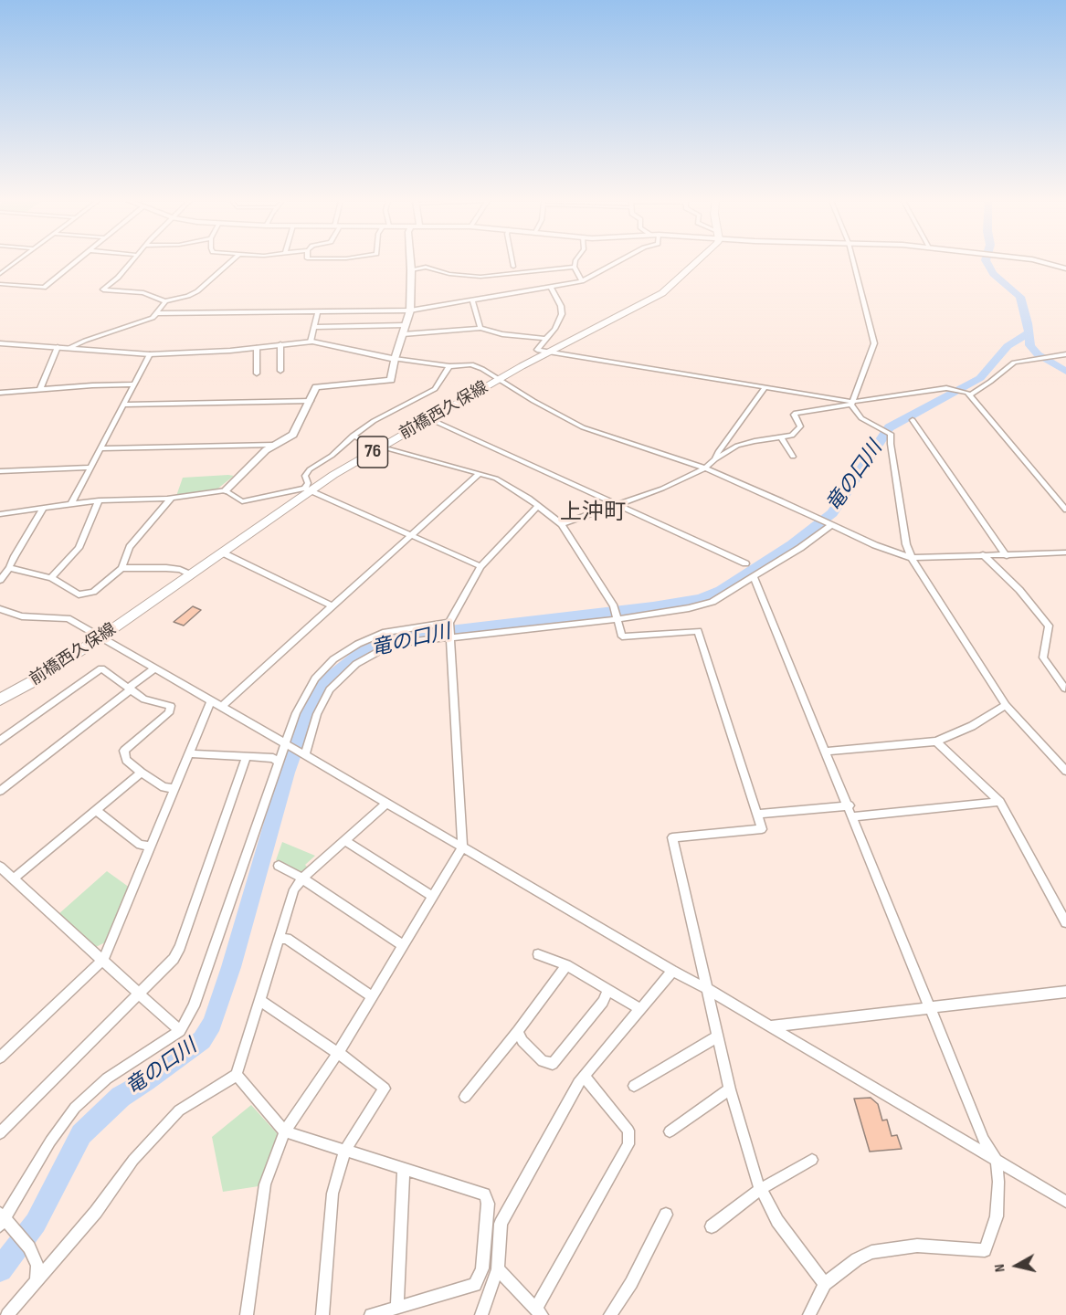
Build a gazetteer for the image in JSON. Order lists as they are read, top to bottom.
{
  "streets": {
    "main road": ["前橋西久保線", "76"]
  },
  "districts": ["上沖町"],
  "water": ["竜の口川"],
  "north": "left"
}
